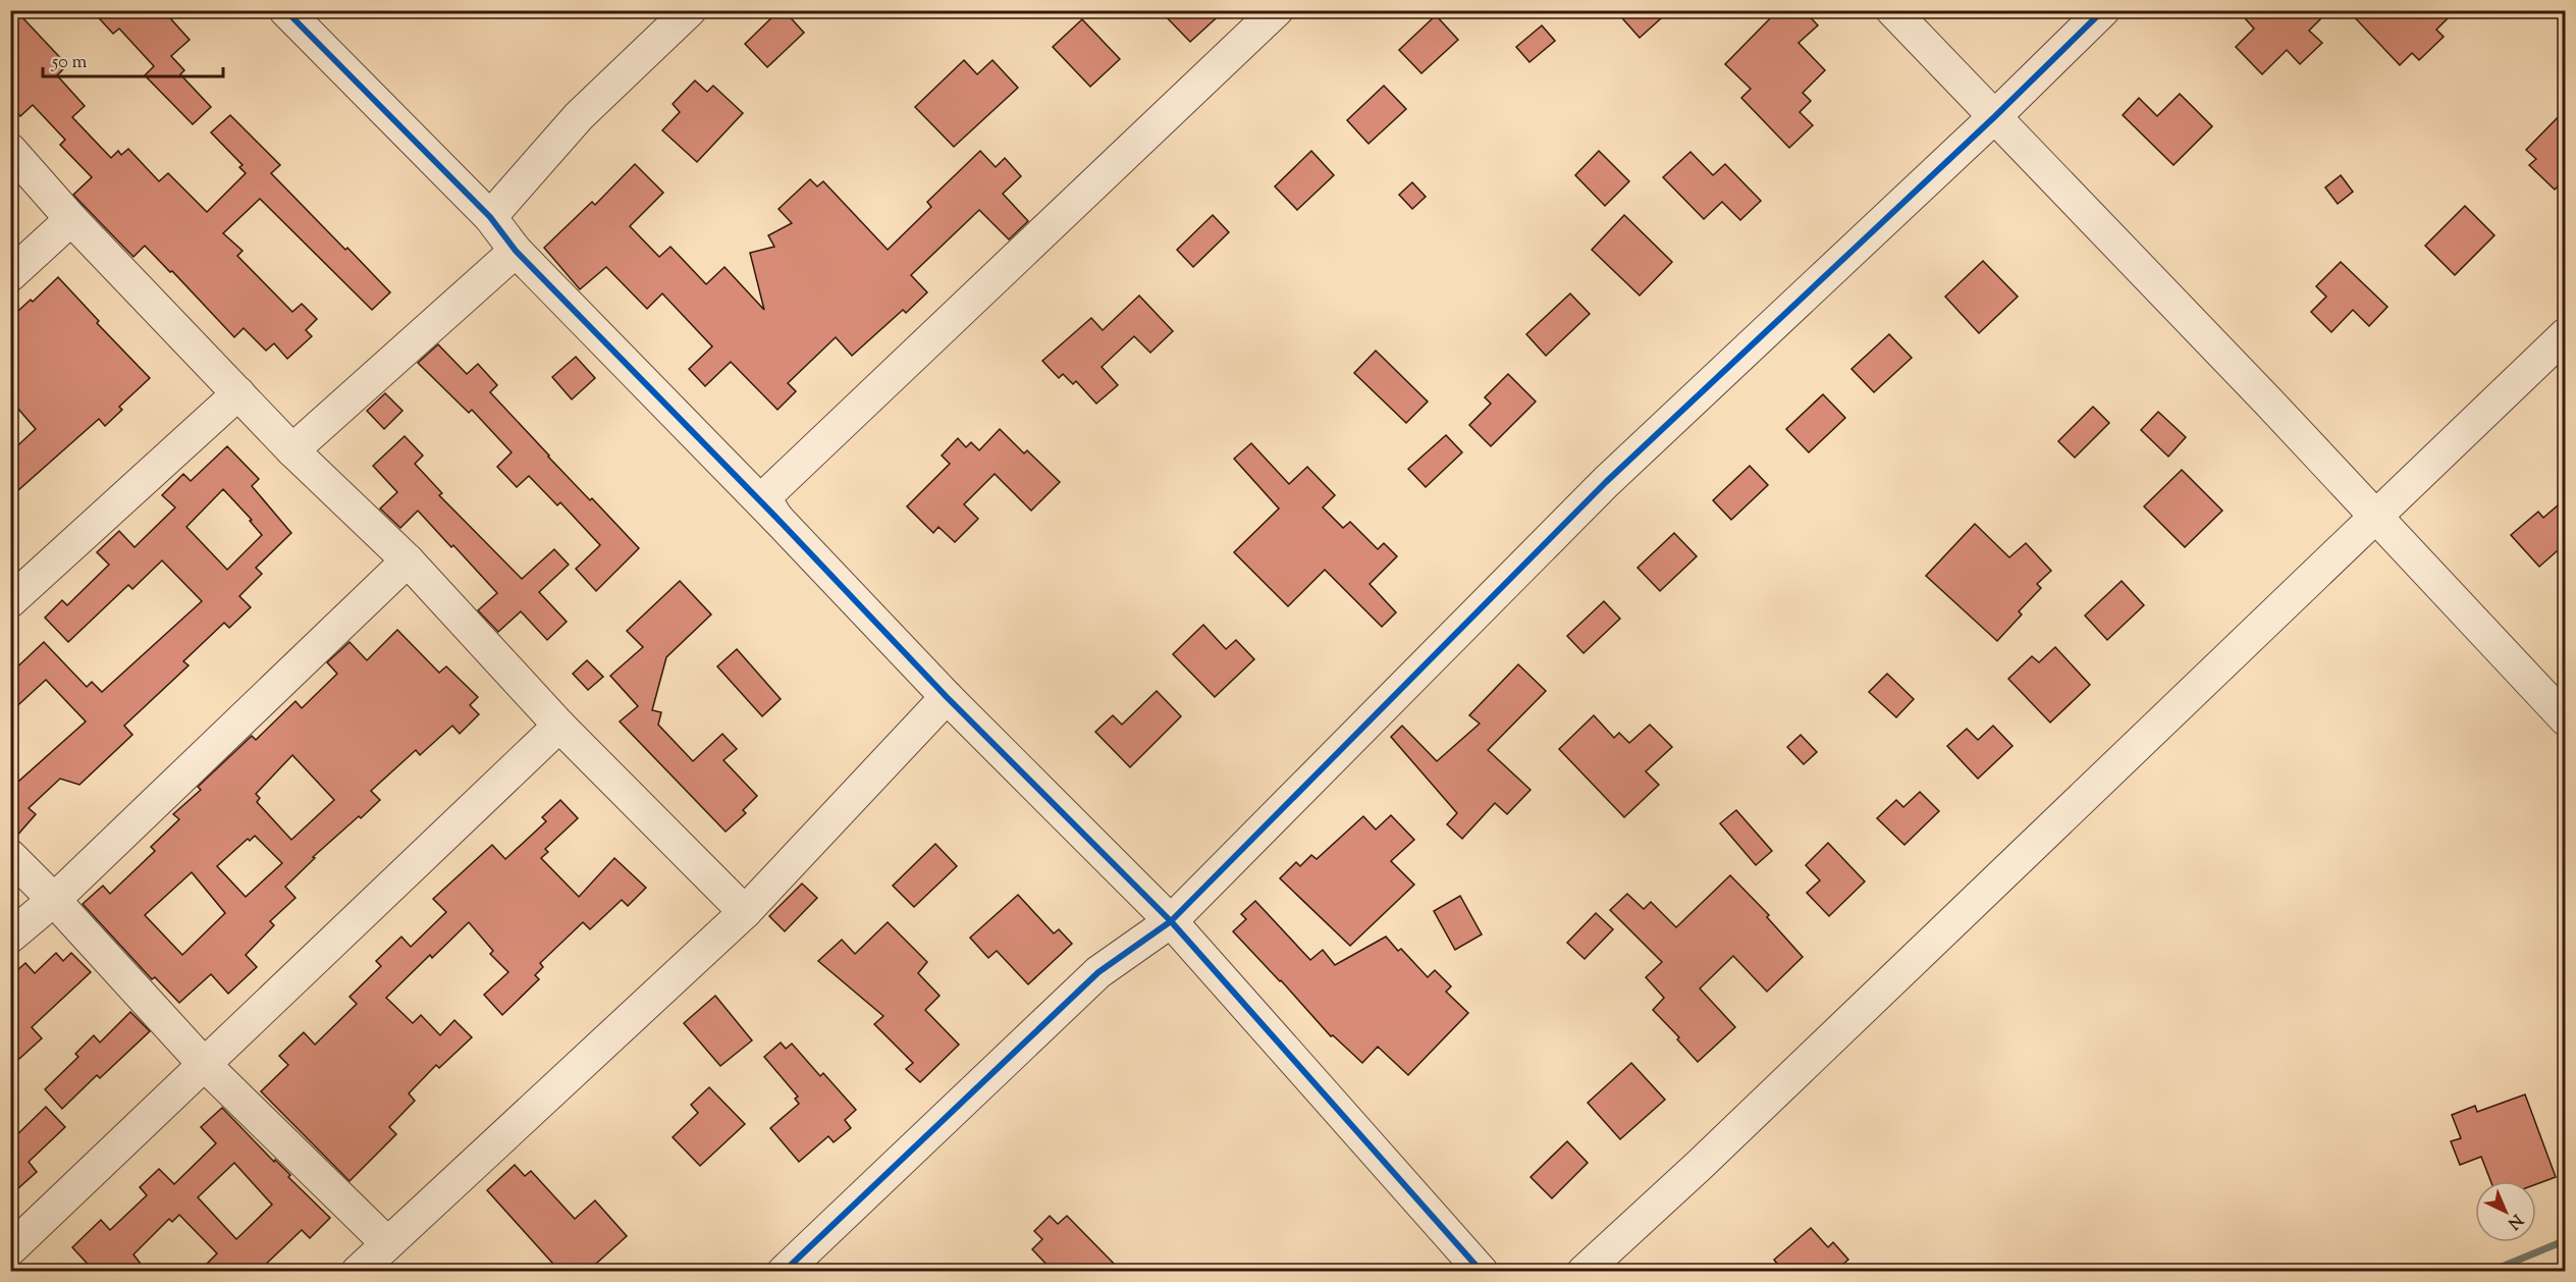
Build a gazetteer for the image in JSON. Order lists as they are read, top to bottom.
{
  "scale_bar": "50 m",
  "north": "bottom right"
}
